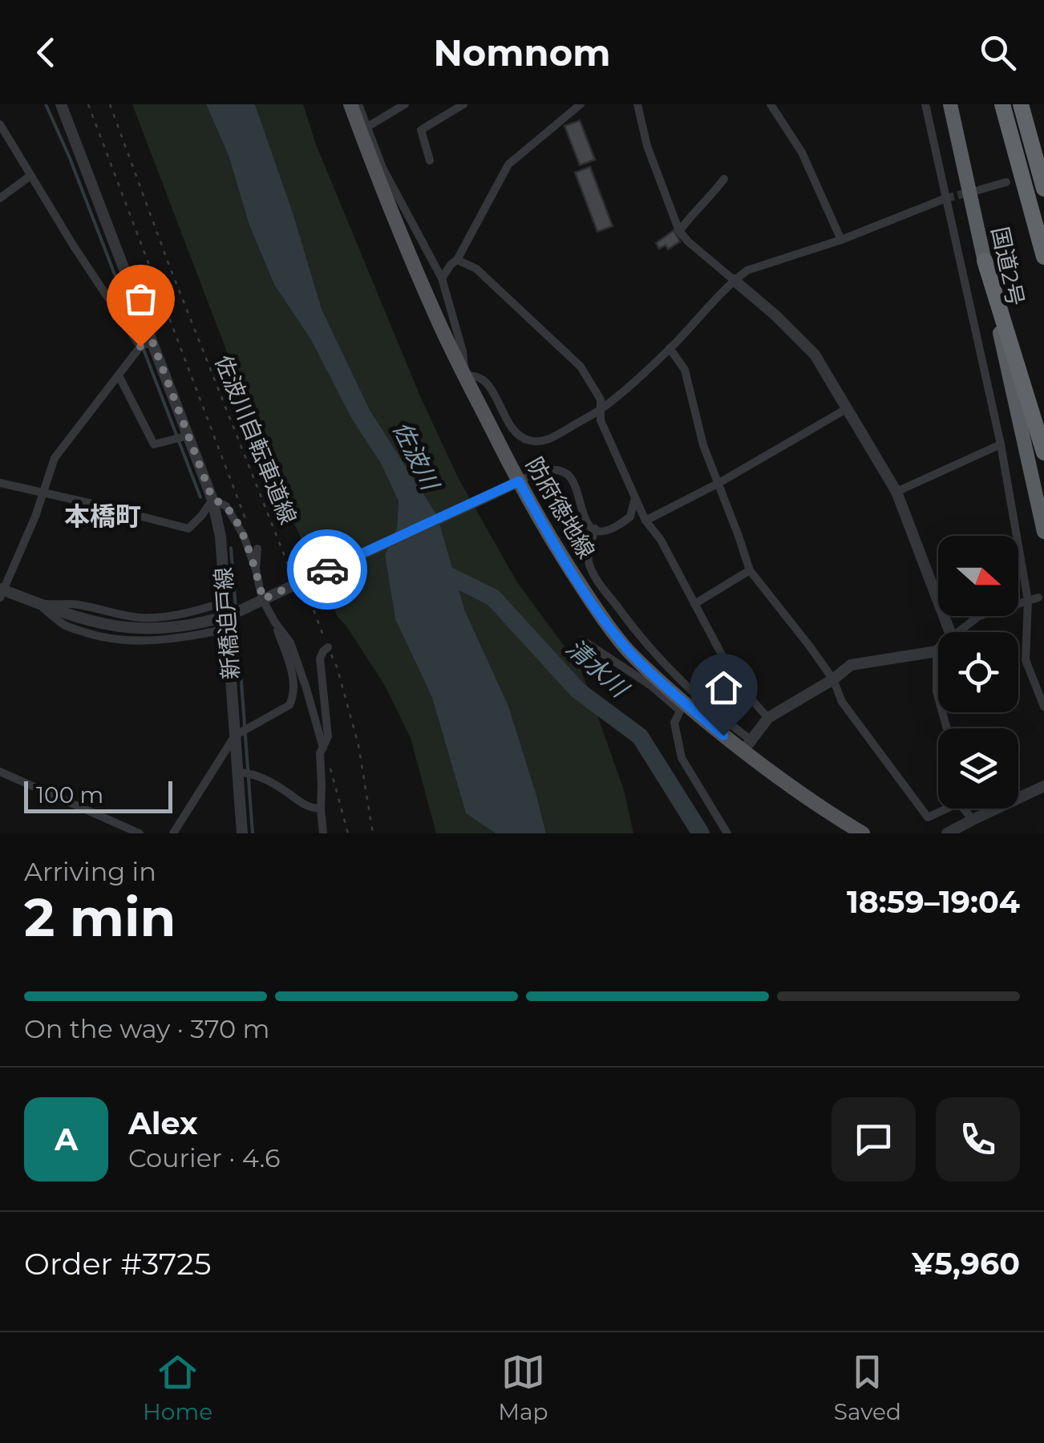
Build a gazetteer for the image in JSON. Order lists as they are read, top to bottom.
{
  "streets": {
    "highway": ["国道2号"],
    "main road": ["防府徳地線"],
    "street": ["新橋迫戸線"],
    "path": ["佐波川自転車道線"]
  },
  "districts": ["本橋町"],
  "water": ["佐波川", "清水川"],
  "scale_bar": "100 m",
  "north": "right",
  "page": {
    "header": "Nomnom",
    "scale": "100 m",
    "heading": ["2 min", "Arriving in", "18:59–19:04"],
    "panel": [
      "Alex",
      "Courier · 4.6",
      "Order #3725",
      "¥5,960"
    ],
    "bar": "On the way · 370 m",
    "round": "A",
    "tabs": ["Home", "Map", "Saved"]
  }
}
